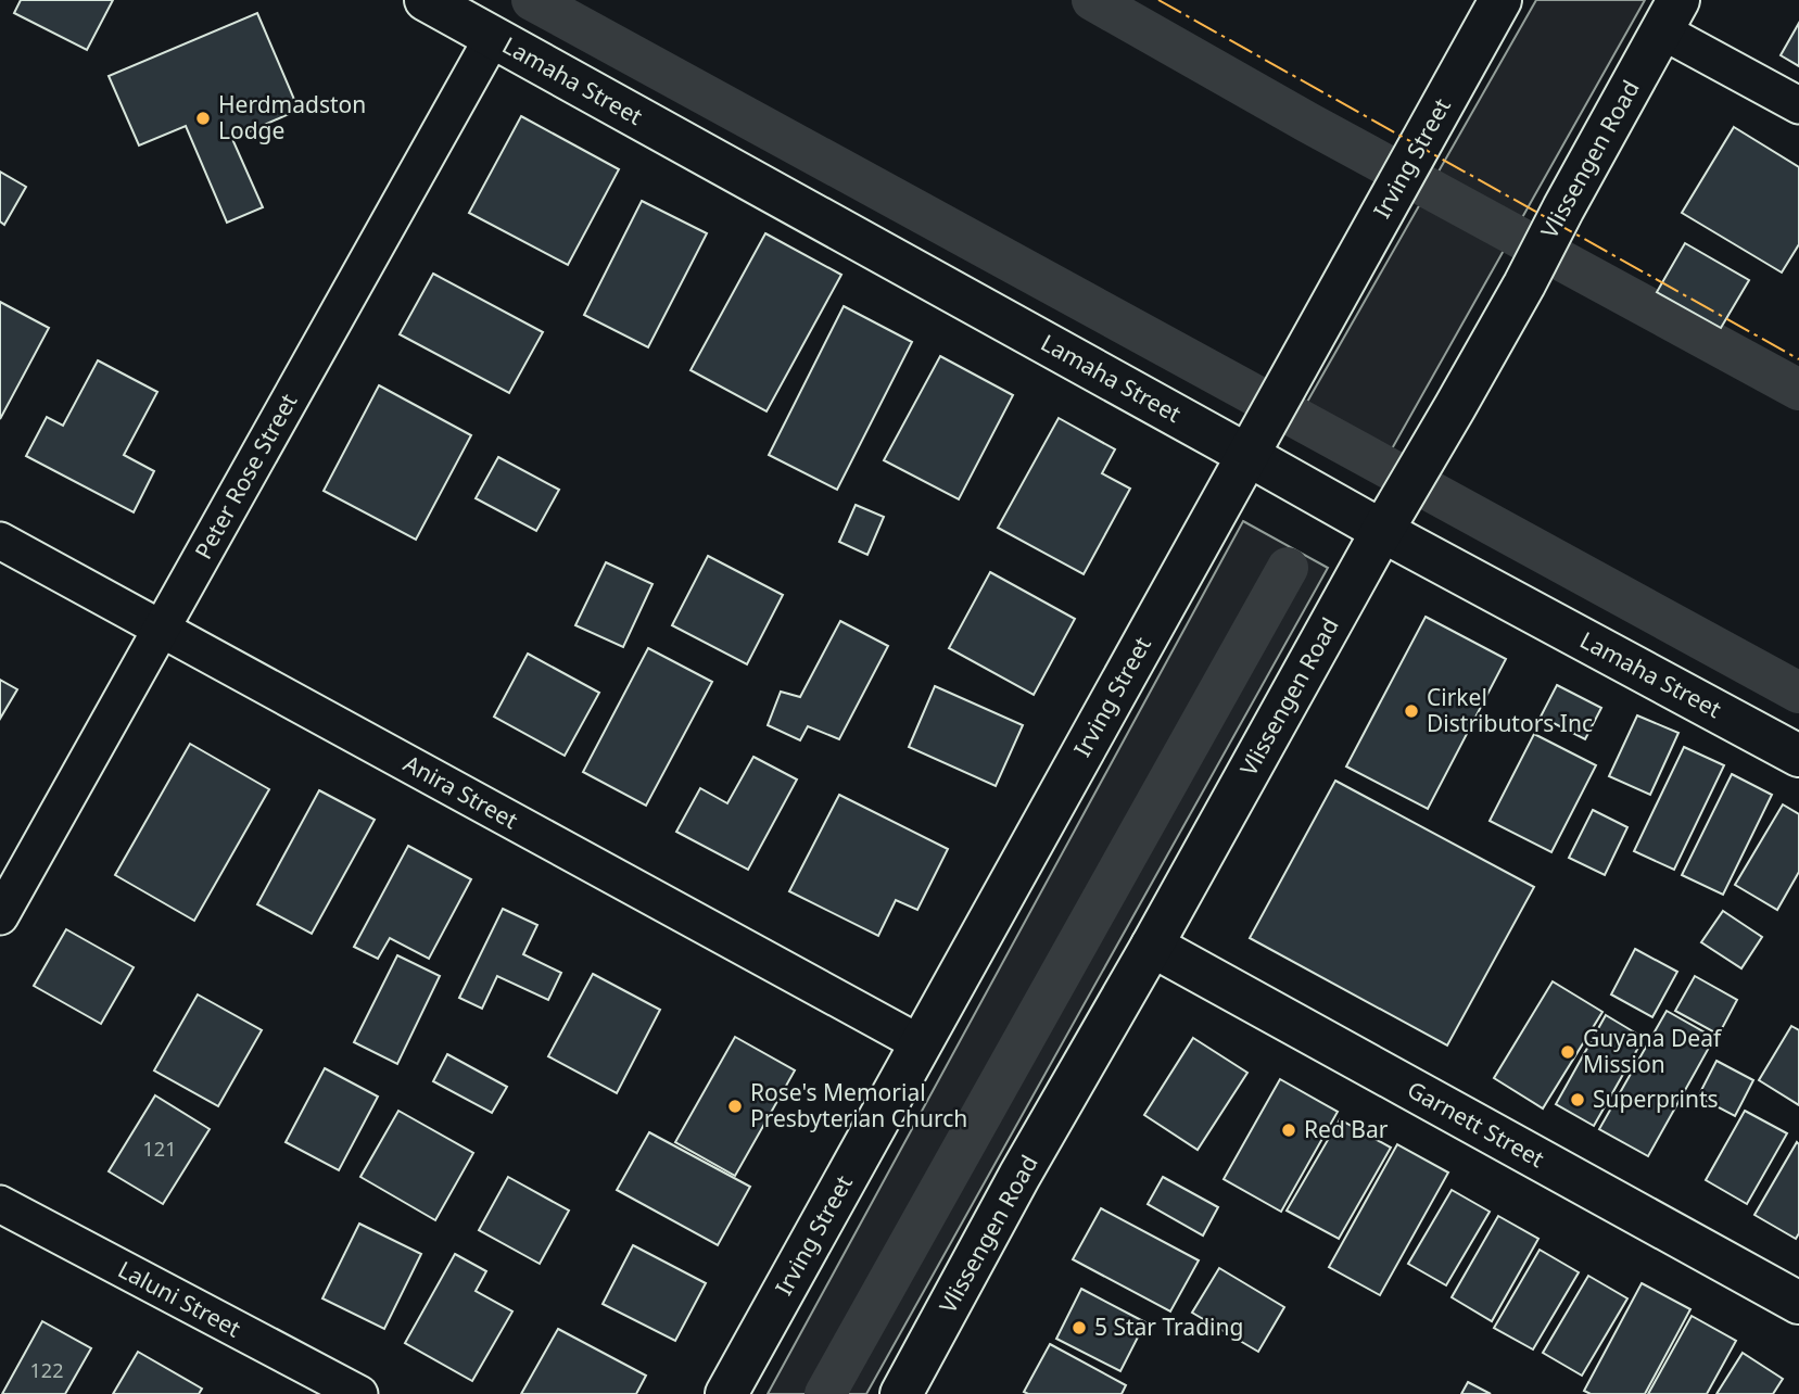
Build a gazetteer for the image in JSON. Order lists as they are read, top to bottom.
{
  "streets": {
    "main road": [
      "Lamaha Street",
      "Irving Street",
      "Vlissengen Road",
      "Garnett Street"
    ],
    "street": ["Peter Rose Street", "Anira Street", "Laluni Street"]
  },
  "crossings": [
    ["Lamaha Street", "Irving Street"],
    ["Lamaha Street", "Vlissengen Road"],
    ["Lamaha Street", "Peter Rose Street"],
    ["Irving Street", "Anira Street"],
    ["Vlissengen Road", "Garnett Street"],
    ["Peter Rose Street", "Anira Street"]
  ],
  "places": [
    "Herdmadston Lodge",
    "Cirkel Distributors Inc",
    "Guyana Deaf Mission",
    "Superprints",
    "Rose's Memorial Presbyterian Church",
    "Red Bar",
    "5 Star Trading"
  ],
  "house_numbers": ["121", "122"]
}
